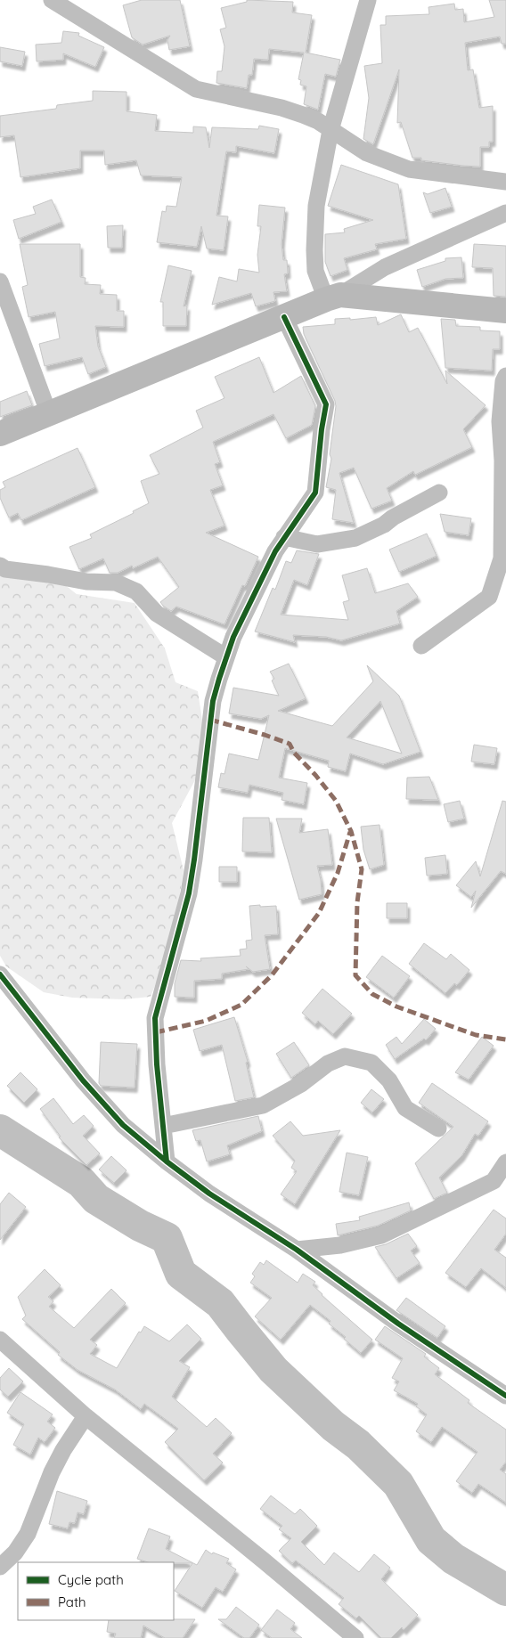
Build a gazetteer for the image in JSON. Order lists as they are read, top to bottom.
{
  "legend": ["Cycle path", "Path"]
}
